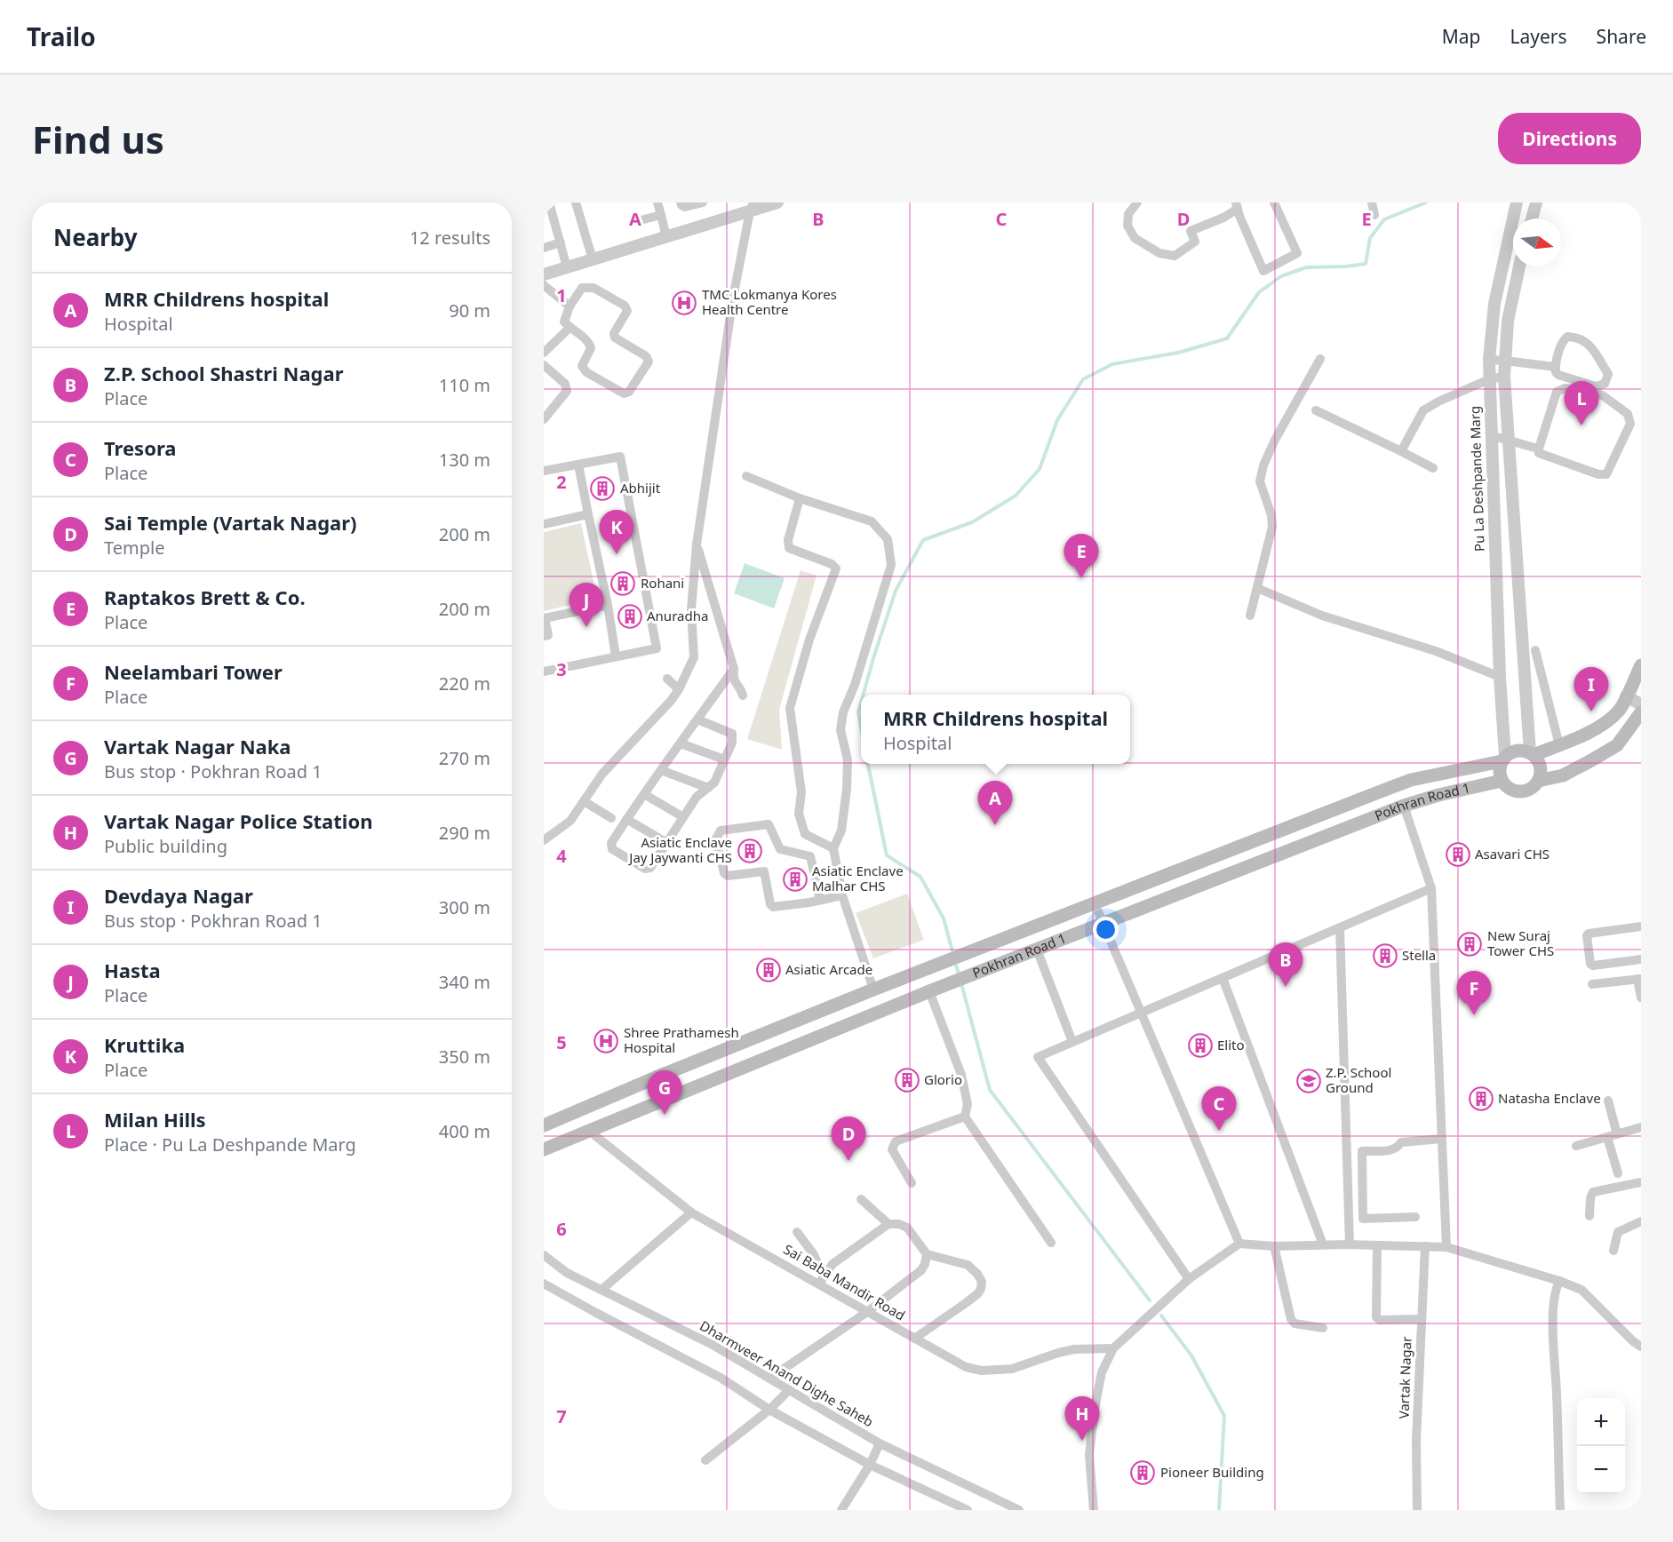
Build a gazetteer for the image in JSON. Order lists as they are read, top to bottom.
{
  "streets": {
    "main road": ["Pokhran Road 1"],
    "street": [
      "Pu La Deshpande Marg",
      "Sai Baba Mandir Road",
      "Dharmveer Anand Dighe Saheb",
      "Vartak Nagar"
    ]
  },
  "crossings": [
    ["Pu La Deshpande Marg", "Pokhran Road 1"],
    ["Pokhran Road 1", "Sai Baba Mandir Road"]
  ],
  "places": {
    "hospital": ["TMC Lokmanya Kores Health Centre", "Shree Prathamesh Hospital"],
    "building": [
      "Abhijit",
      "Rohani",
      "Anuradha",
      "Asiatic Enclave Jay Jaywanti CHS",
      "Asavari CHS",
      "Asiatic Enclave Malhar CHS",
      "New Suraj Tower CHS",
      "Stella",
      "Asiatic Arcade",
      "Elito",
      "Glorio",
      "Natasha Enclave",
      "Pioneer Building"
    ],
    "school or university": ["Z.P. School Ground"]
  },
  "north": "right",
  "page": {
    "header": "Trailo",
    "nav": ["Map", "Layers", "Share"],
    "buttons": "Directions",
    "title": "Find us",
    "heading": ["Nearby", "12 results"],
    "list": [
      {
        "mark": "A",
        "name": "MRR Childrens hospital",
        "note": "Hospital",
        "value": "90 m"
      },
      {
        "mark": "B",
        "name": "Z.P. School Shastri Nagar",
        "note": "Place",
        "value": "110 m"
      },
      {
        "mark": "C",
        "name": "Tresora",
        "note": "Place",
        "value": "130 m"
      },
      {
        "mark": "D",
        "name": "Sai Temple (Vartak Nagar)",
        "note": "Temple",
        "value": "200 m"
      },
      {
        "mark": "E",
        "name": "Raptakos Brett & Co.",
        "note": "Place",
        "value": "200 m"
      },
      {
        "mark": "F",
        "name": "Neelambari Tower",
        "note": "Place",
        "value": "220 m"
      },
      {
        "mark": "G",
        "name": "Vartak Nagar Naka",
        "note": "Bus stop · Pokhran Road 1",
        "value": "270 m"
      },
      {
        "mark": "H",
        "name": "Vartak Nagar Police Station",
        "note": "Public building",
        "value": "290 m"
      },
      {
        "mark": "I",
        "name": "Devdaya Nagar",
        "note": "Bus stop · Pokhran Road 1",
        "value": "300 m"
      },
      {
        "mark": "J",
        "name": "Hasta",
        "note": "Place",
        "value": "340 m"
      },
      {
        "mark": "K",
        "name": "Kruttika",
        "note": "Place",
        "value": "350 m"
      },
      {
        "mark": "L",
        "name": "Milan Hills",
        "note": "Place · Pu La Deshpande Marg",
        "value": "400 m"
      }
    ],
    "pins": [
      "L",
      "K",
      "E",
      "J",
      "I",
      "A",
      "B",
      "F",
      "G",
      "C",
      "D",
      "H"
    ],
    "popup": ["MRR Childrens hospital", "Hospital"],
    "map_buttons": ["+", "−"]
  },
  "grid": {
    "columns": [
      "A",
      "B",
      "C",
      "D",
      "E"
    ],
    "rows": [
      "1",
      "2",
      "3",
      "4",
      "5",
      "6",
      "7"
    ]
  }
}
